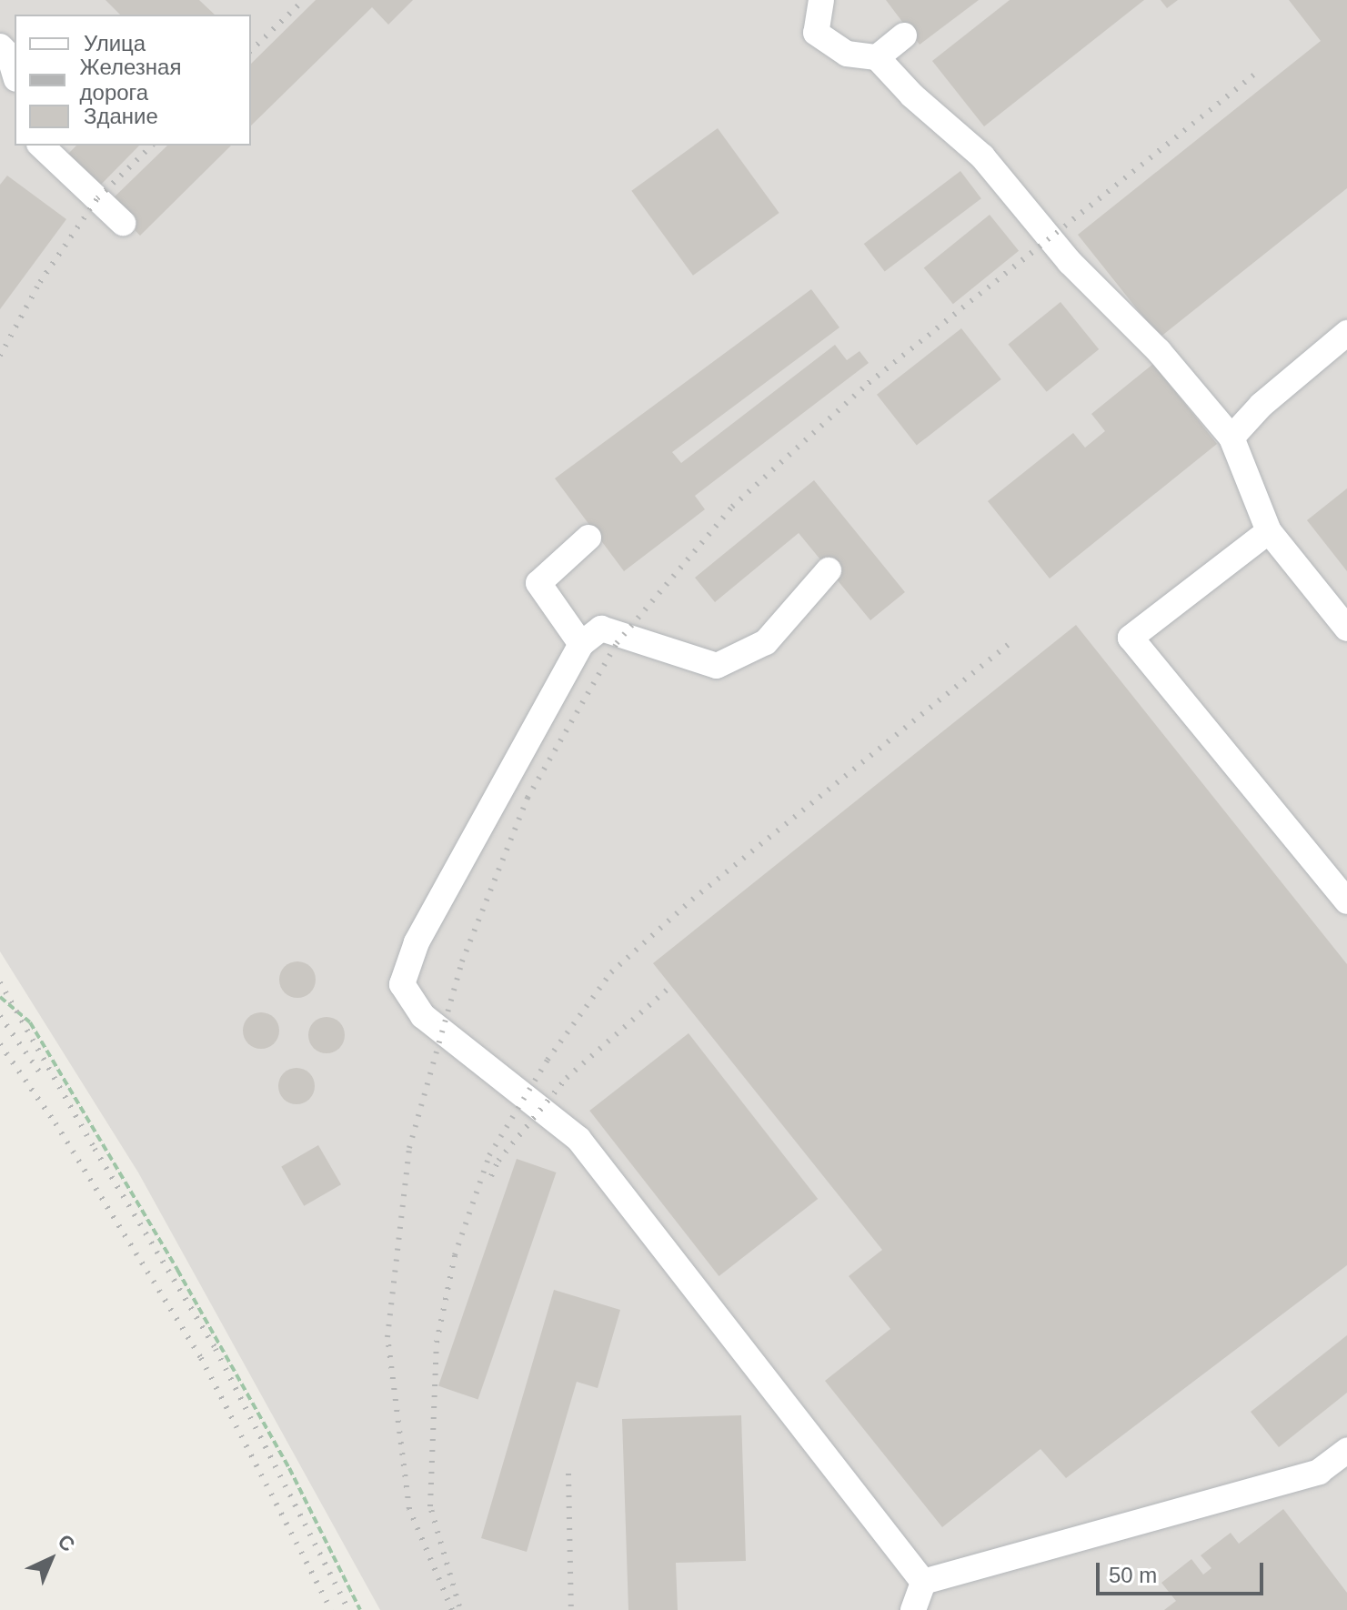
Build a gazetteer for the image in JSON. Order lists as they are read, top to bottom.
{
  "legend": ["Улица", "Железная дорога", "Здание"],
  "scale_bar": "50 m",
  "north": "top right"
}
